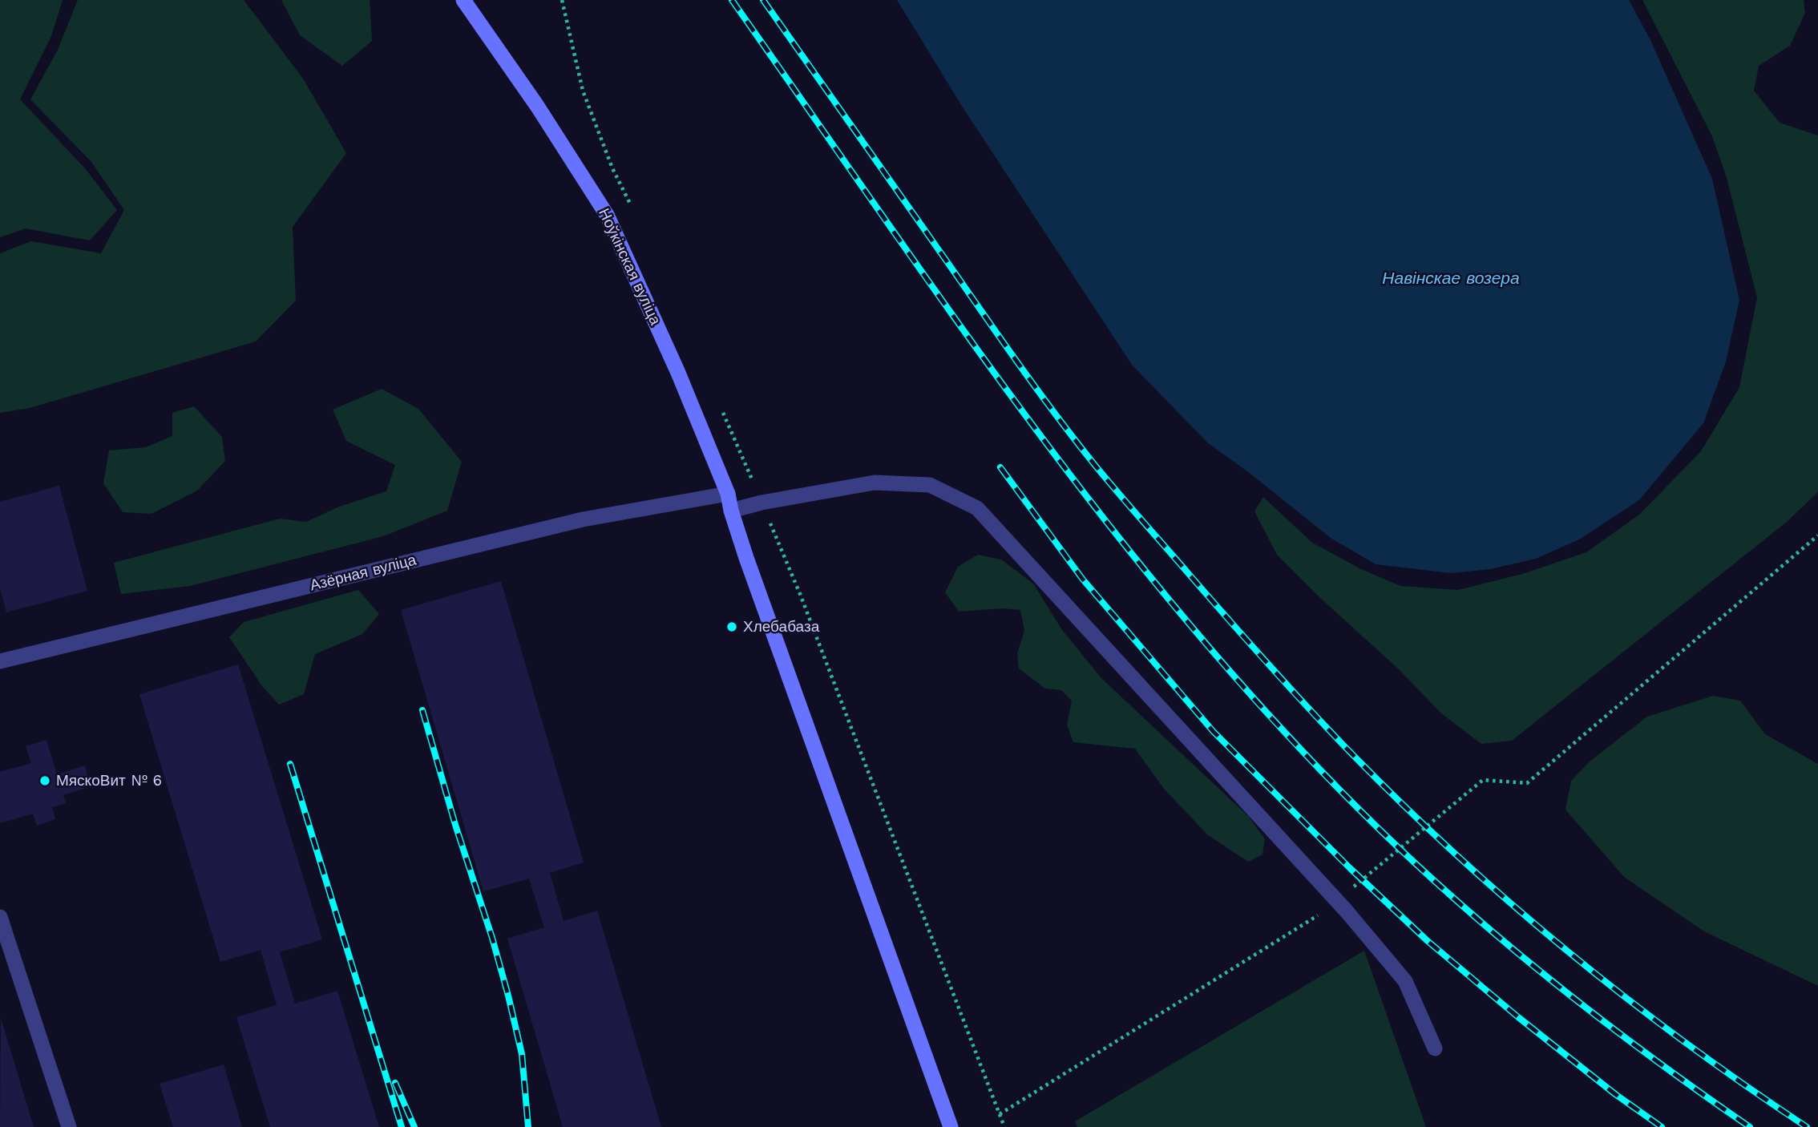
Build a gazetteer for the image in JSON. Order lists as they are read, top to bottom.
{
  "streets": {
    "main road": ["Ноўкінская вуліца"],
    "street": ["Азёрная вуліца"]
  },
  "crossings": [
    ["Ноўкінская вуліца", "Азёрная вуліца"]
  ],
  "water": ["Навінскае возера"],
  "places": ["Хлебабаза", "МяскоВит № 6"]
}
